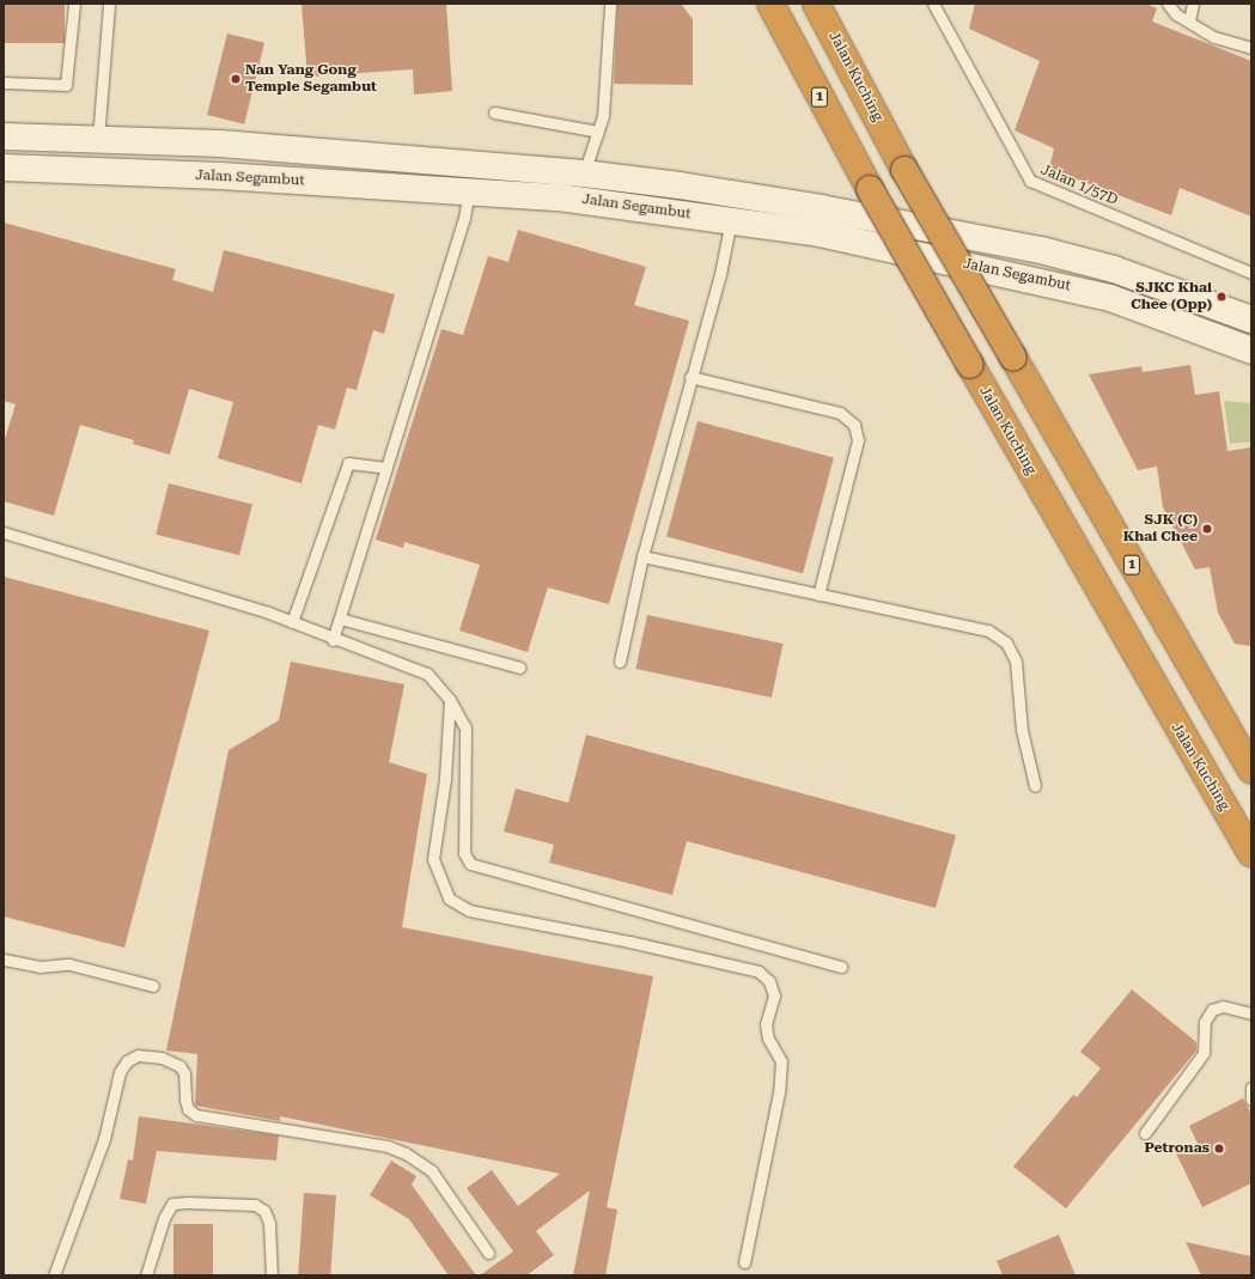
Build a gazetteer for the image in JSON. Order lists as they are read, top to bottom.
{
  "streets": {
    "highway": ["Jalan Kuching", "1"],
    "main road": ["Jalan Segambut"],
    "lane": ["Jalan 1/57D"]
  },
  "places": [
    "Nan Yang Gong Temple Segambut",
    "SJKC Khai Chee (Opp)",
    "SJK (C) Khai Chee",
    "Petronas"
  ]
}
